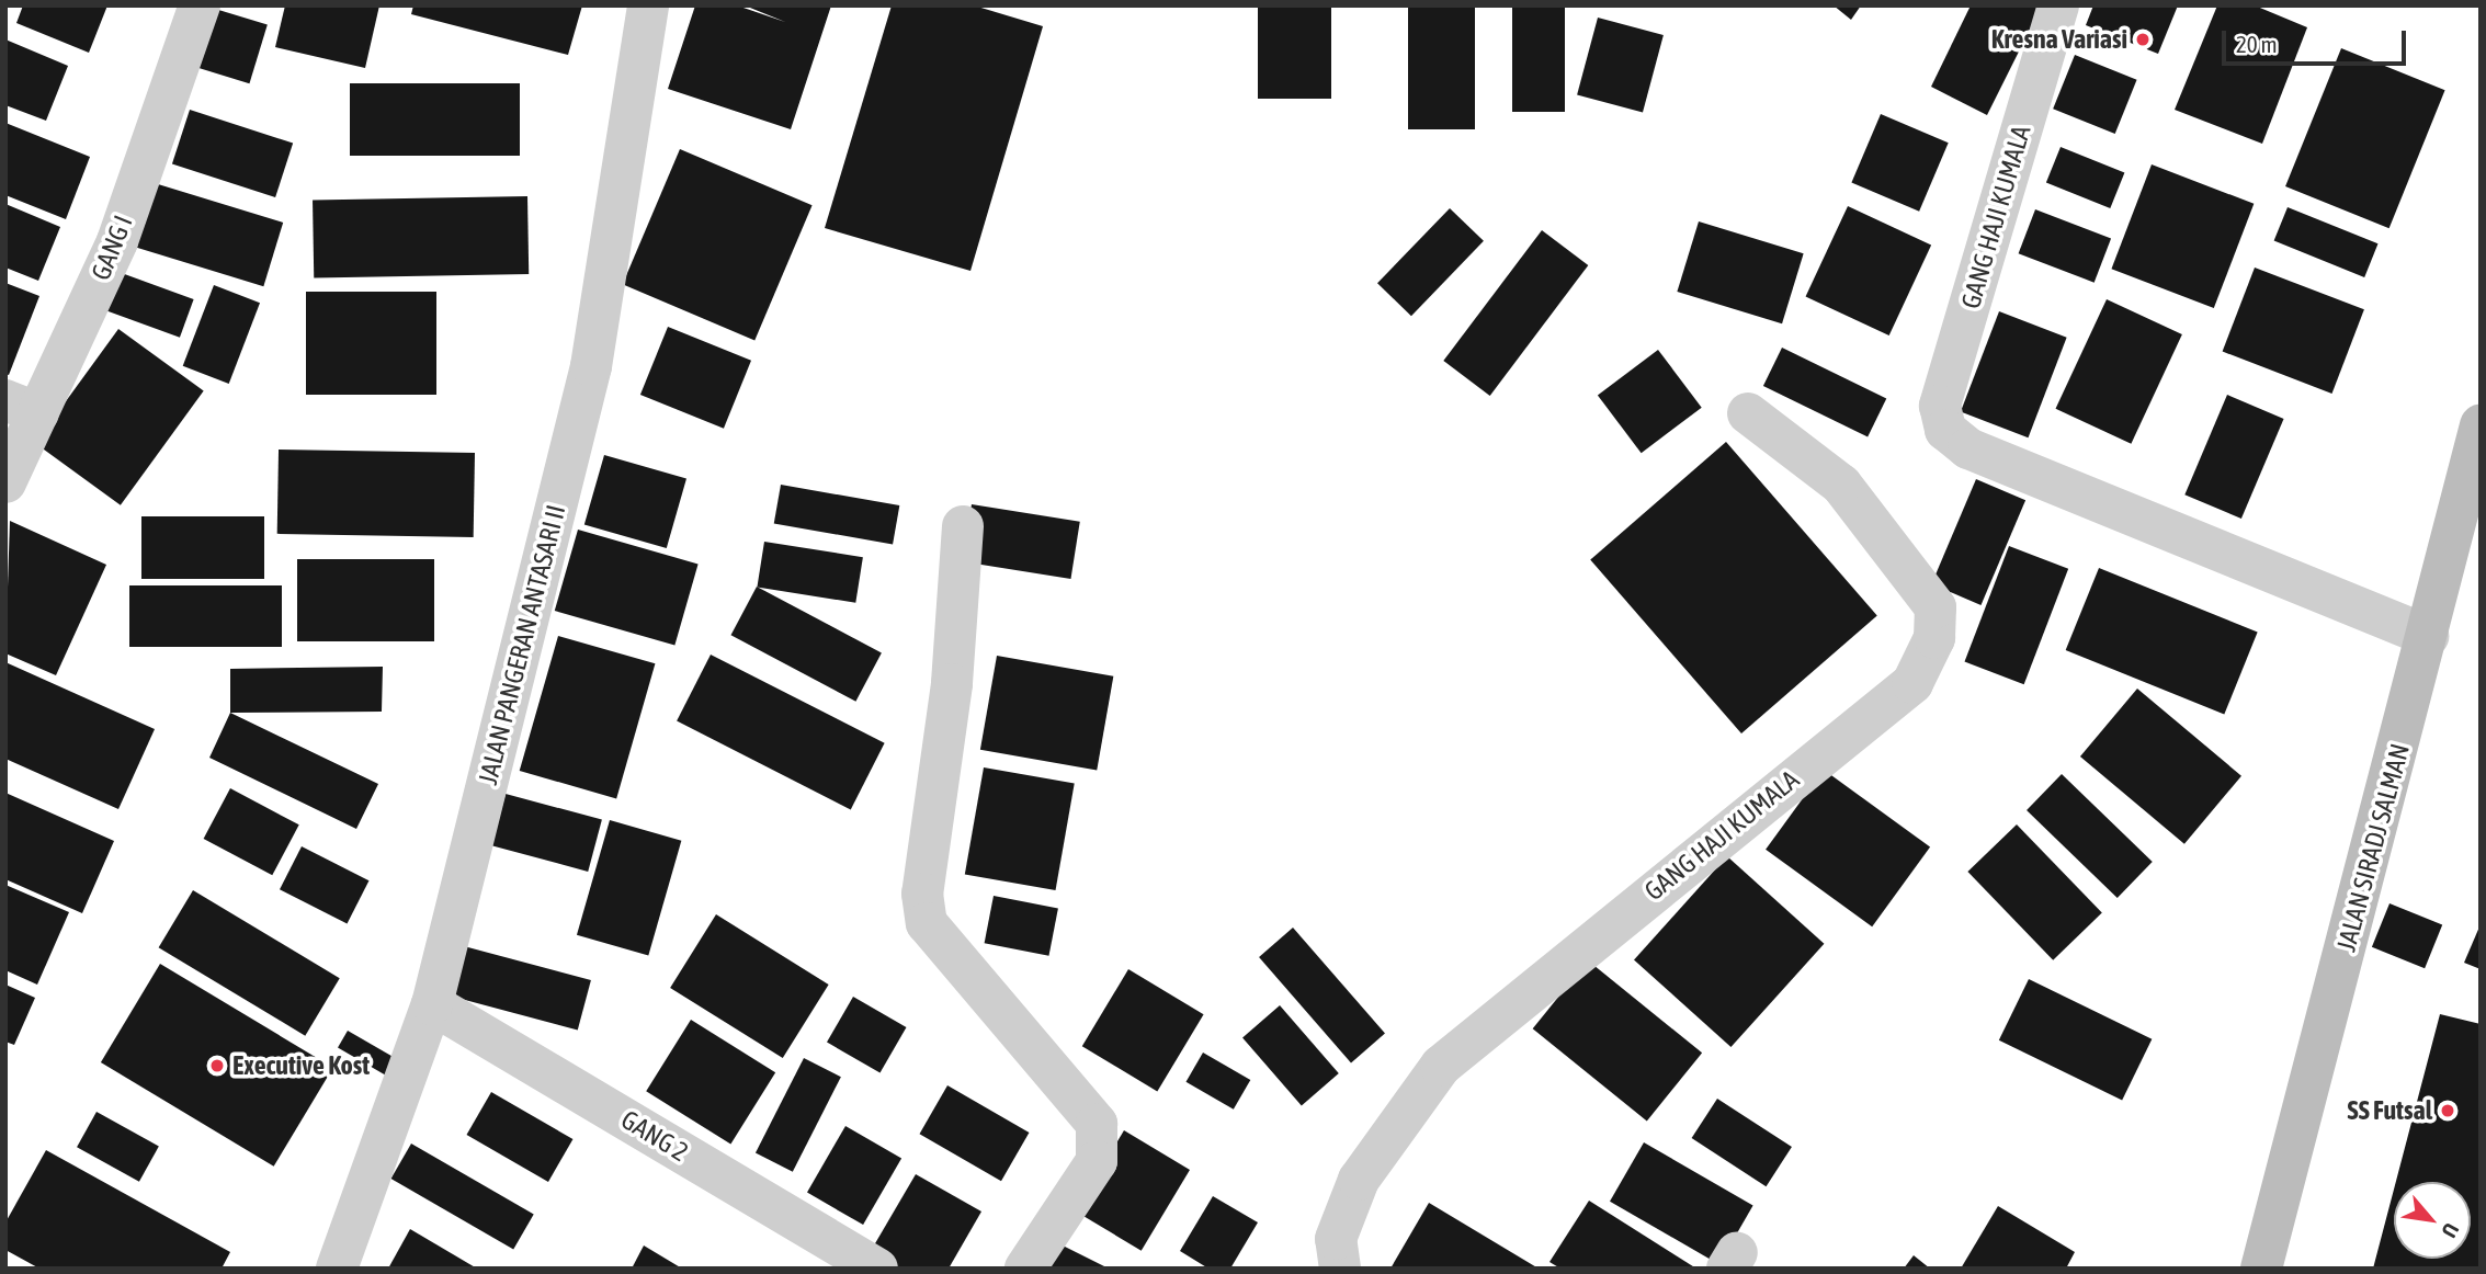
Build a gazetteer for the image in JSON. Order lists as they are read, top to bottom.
{
  "streets": {
    "street": [
      "GANG HAJI KUMALA",
      "GANG I",
      "JALAN PANGERAN ANTASARI II",
      "JALAN SIRADJ SALMAN",
      "GANG 2"
    ]
  },
  "crossings": [
    ["GANG HAJI KUMALA", "JALAN SIRADJ SALMAN"],
    ["JALAN PANGERAN ANTASARI II", "GANG 2"]
  ],
  "places": ["Kresna Variasi", "Executive Kost", "SS Futsal"],
  "scale_bar": "20 m",
  "north": "bottom right"
}
